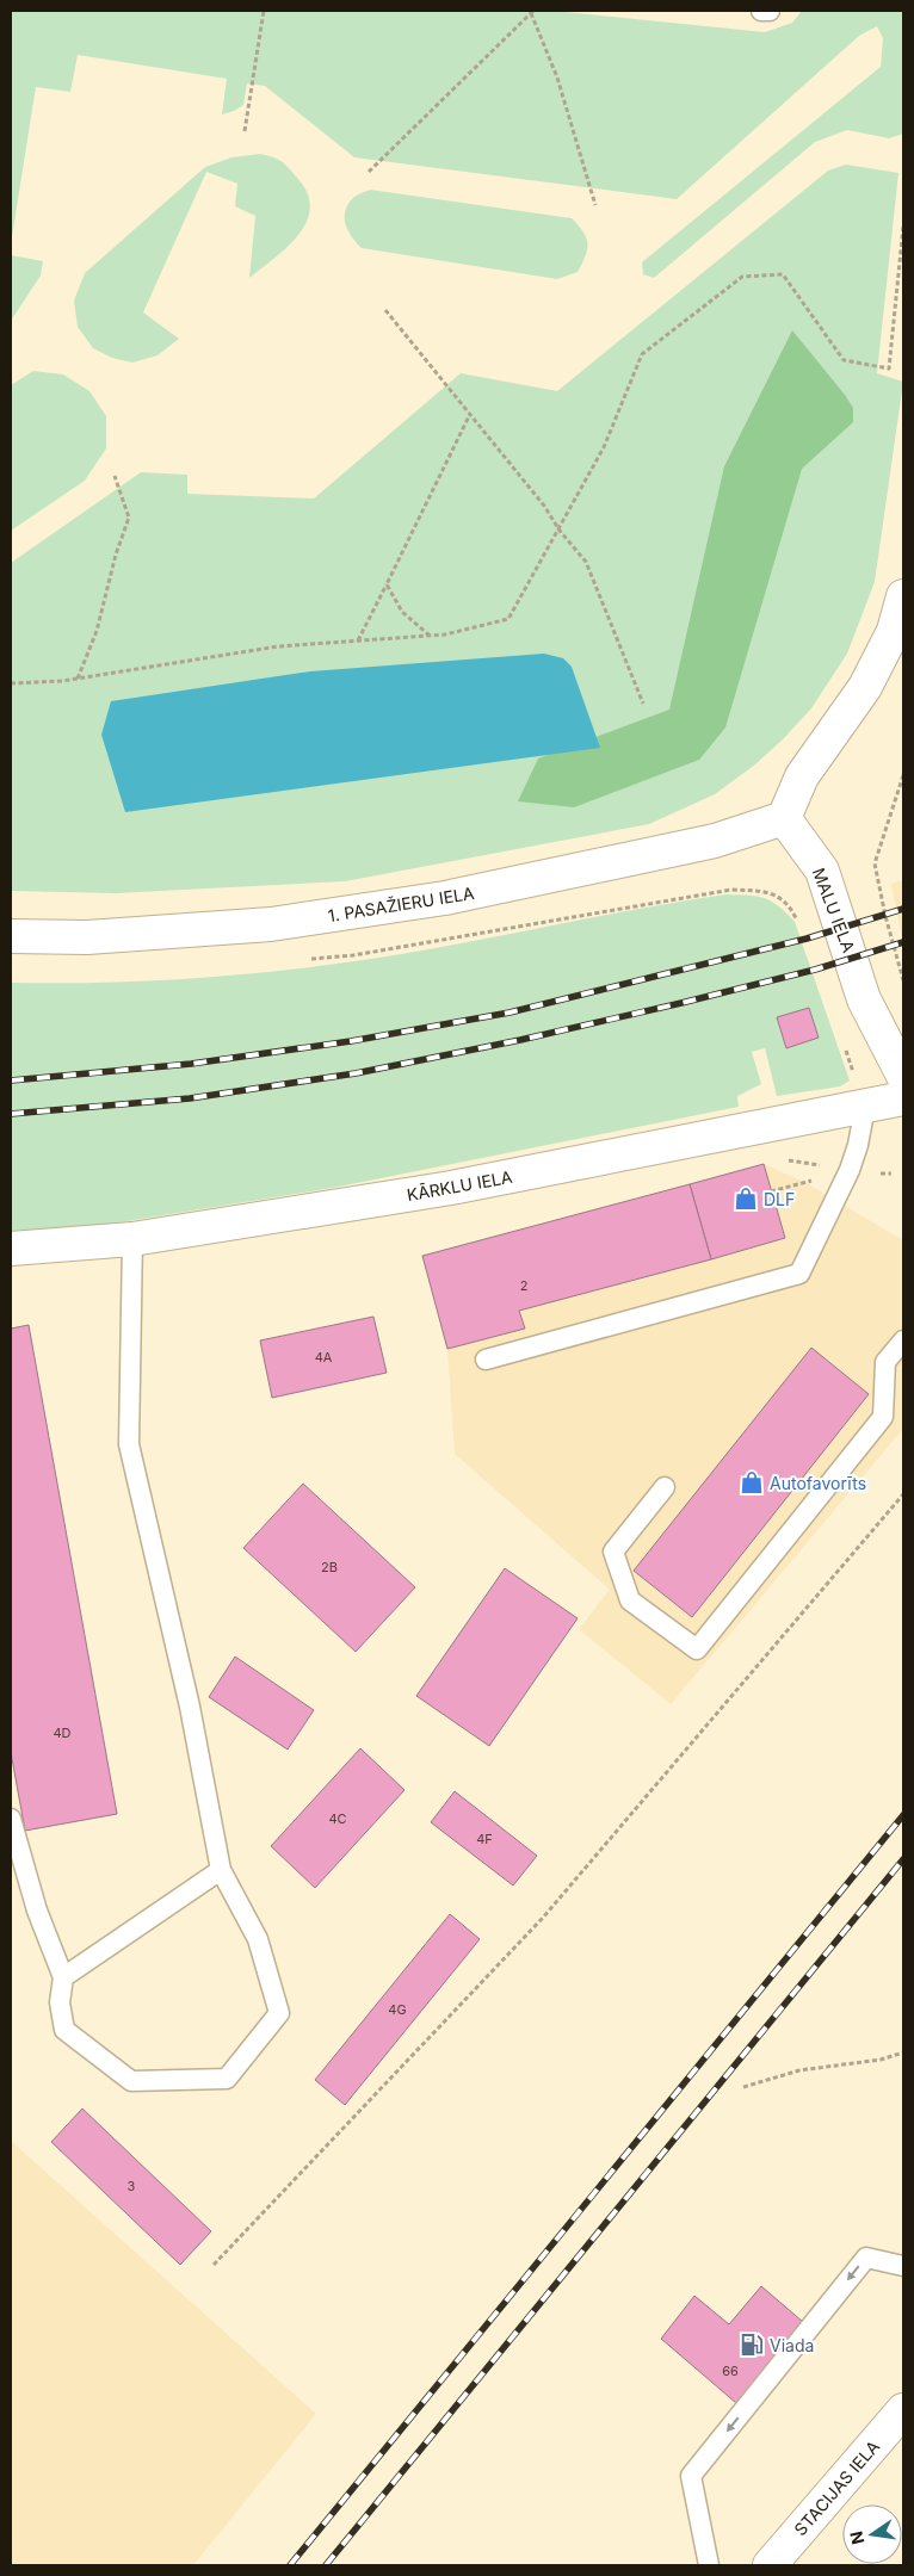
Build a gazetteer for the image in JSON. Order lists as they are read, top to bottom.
{
  "streets": {
    "street": [
      "1. PASAŽIERU IELA",
      "MALU IELA",
      "KĀRKLU IELA",
      "STACIJAS IELA"
    ]
  },
  "crossings": [
    ["1. PASAŽIERU IELA", "MALU IELA"]
  ],
  "places": {
    "shop": ["DLF", "Autofavorīts"],
    "fuel station": ["Viada"]
  },
  "house_numbers": [
    "2",
    "4A",
    "2B",
    "4D",
    "4C",
    "4F",
    "4G",
    "3",
    "66"
  ],
  "north": "left"
}
